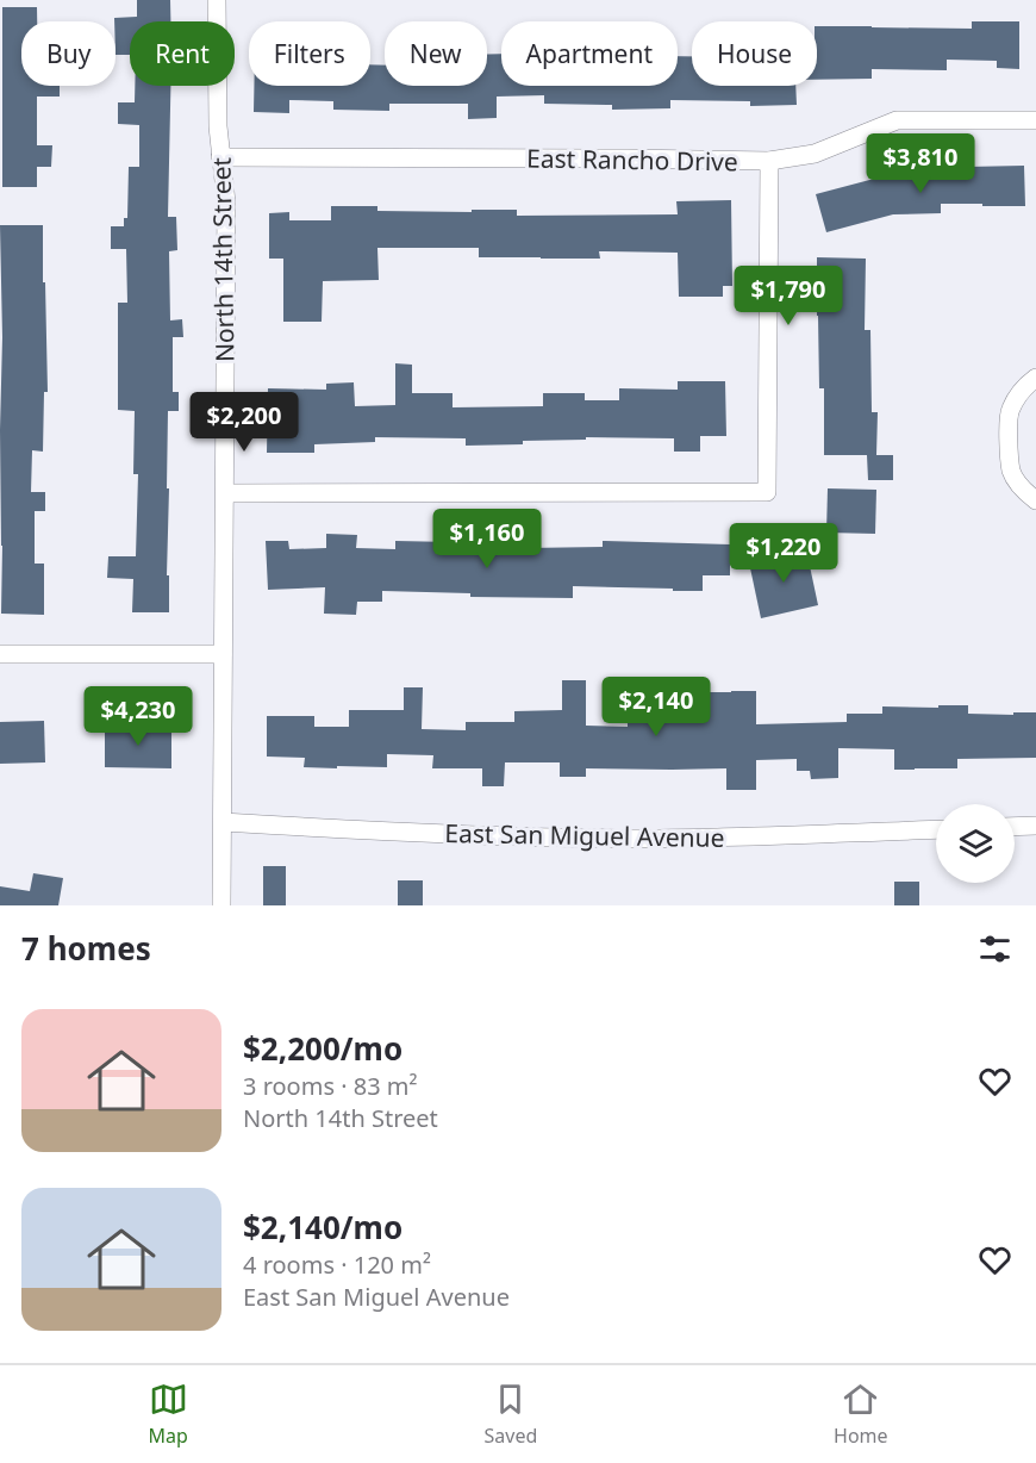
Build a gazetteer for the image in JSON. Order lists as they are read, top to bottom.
{
  "streets": {
    "street": ["East Rancho Drive", "North 14th Street", "East San Miguel Avenue"]
  },
  "crossings": [
    ["East Rancho Drive", "North 14th Street"],
    ["North 14th Street", "East San Miguel Avenue"]
  ],
  "page": {
    "chip": [
      "Buy",
      "Rent",
      "Filters",
      "New",
      "Apartment",
      "House"
    ],
    "price": [
      "$3,810",
      "$1,790",
      "$2,200",
      "$1,160",
      "$1,220",
      "$2,140",
      "$4,230"
    ],
    "heading": "7 homes",
    "list": [
      {
        "name": "$2,200/mo",
        "note": "3 rooms · 83 m² · North 14th Street"
      },
      {
        "name": "$2,140/mo",
        "note": "4 rooms · 120 m² · East San Miguel Avenue"
      }
    ],
    "tabs": ["Map", "Saved", "Home"]
  }
}
